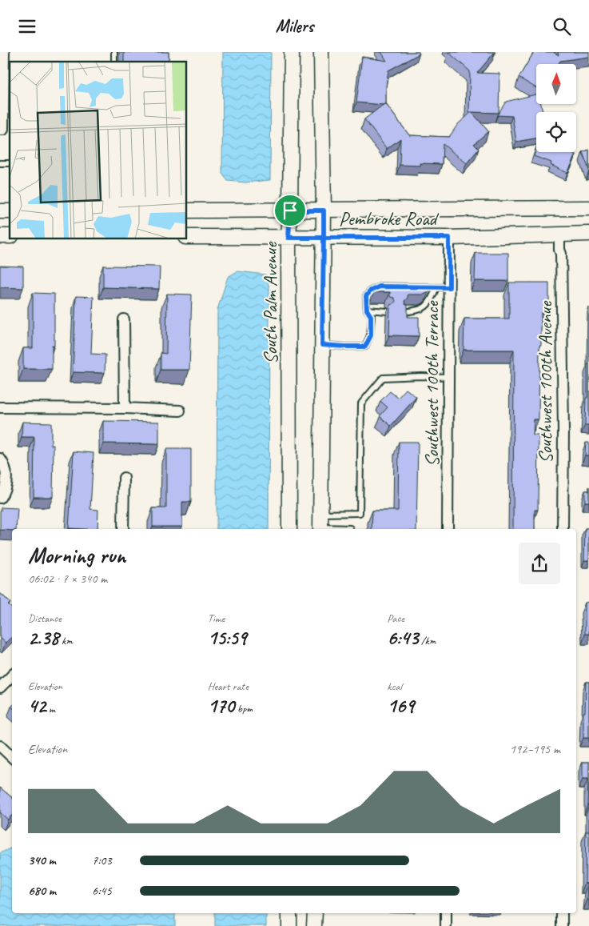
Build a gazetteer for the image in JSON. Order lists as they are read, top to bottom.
{
  "streets": {
    "main road": ["Pembroke Road", "South Palm Avenue"],
    "street": ["Southwest 100th Avenue", "Southwest 100th Terrace"]
  },
  "crossings": [
    ["Pembroke Road", "South Palm Avenue"],
    ["Pembroke Road", "Southwest 100th Avenue"],
    ["Pembroke Road", "Southwest 100th Terrace"]
  ],
  "north": "top",
  "page": {
    "header": "Milers",
    "heading": ["Morning run", "06:02 · 7 × 340 m"],
    "stats": [
      ["Distance", "2.38 km"],
      ["Time", "15:59"],
      ["Pace", "6:43 /km"],
      ["Elevation", "42 m"],
      ["Heart rate", "170 bpm"],
      ["kcal", "169"]
    ],
    "chart": ["Elevation", "192–195 m"],
    "list": [
      {
        "name": "340 m",
        "note": "7:03"
      },
      {
        "name": "680 m",
        "note": "6:45"
      }
    ]
  }
}
